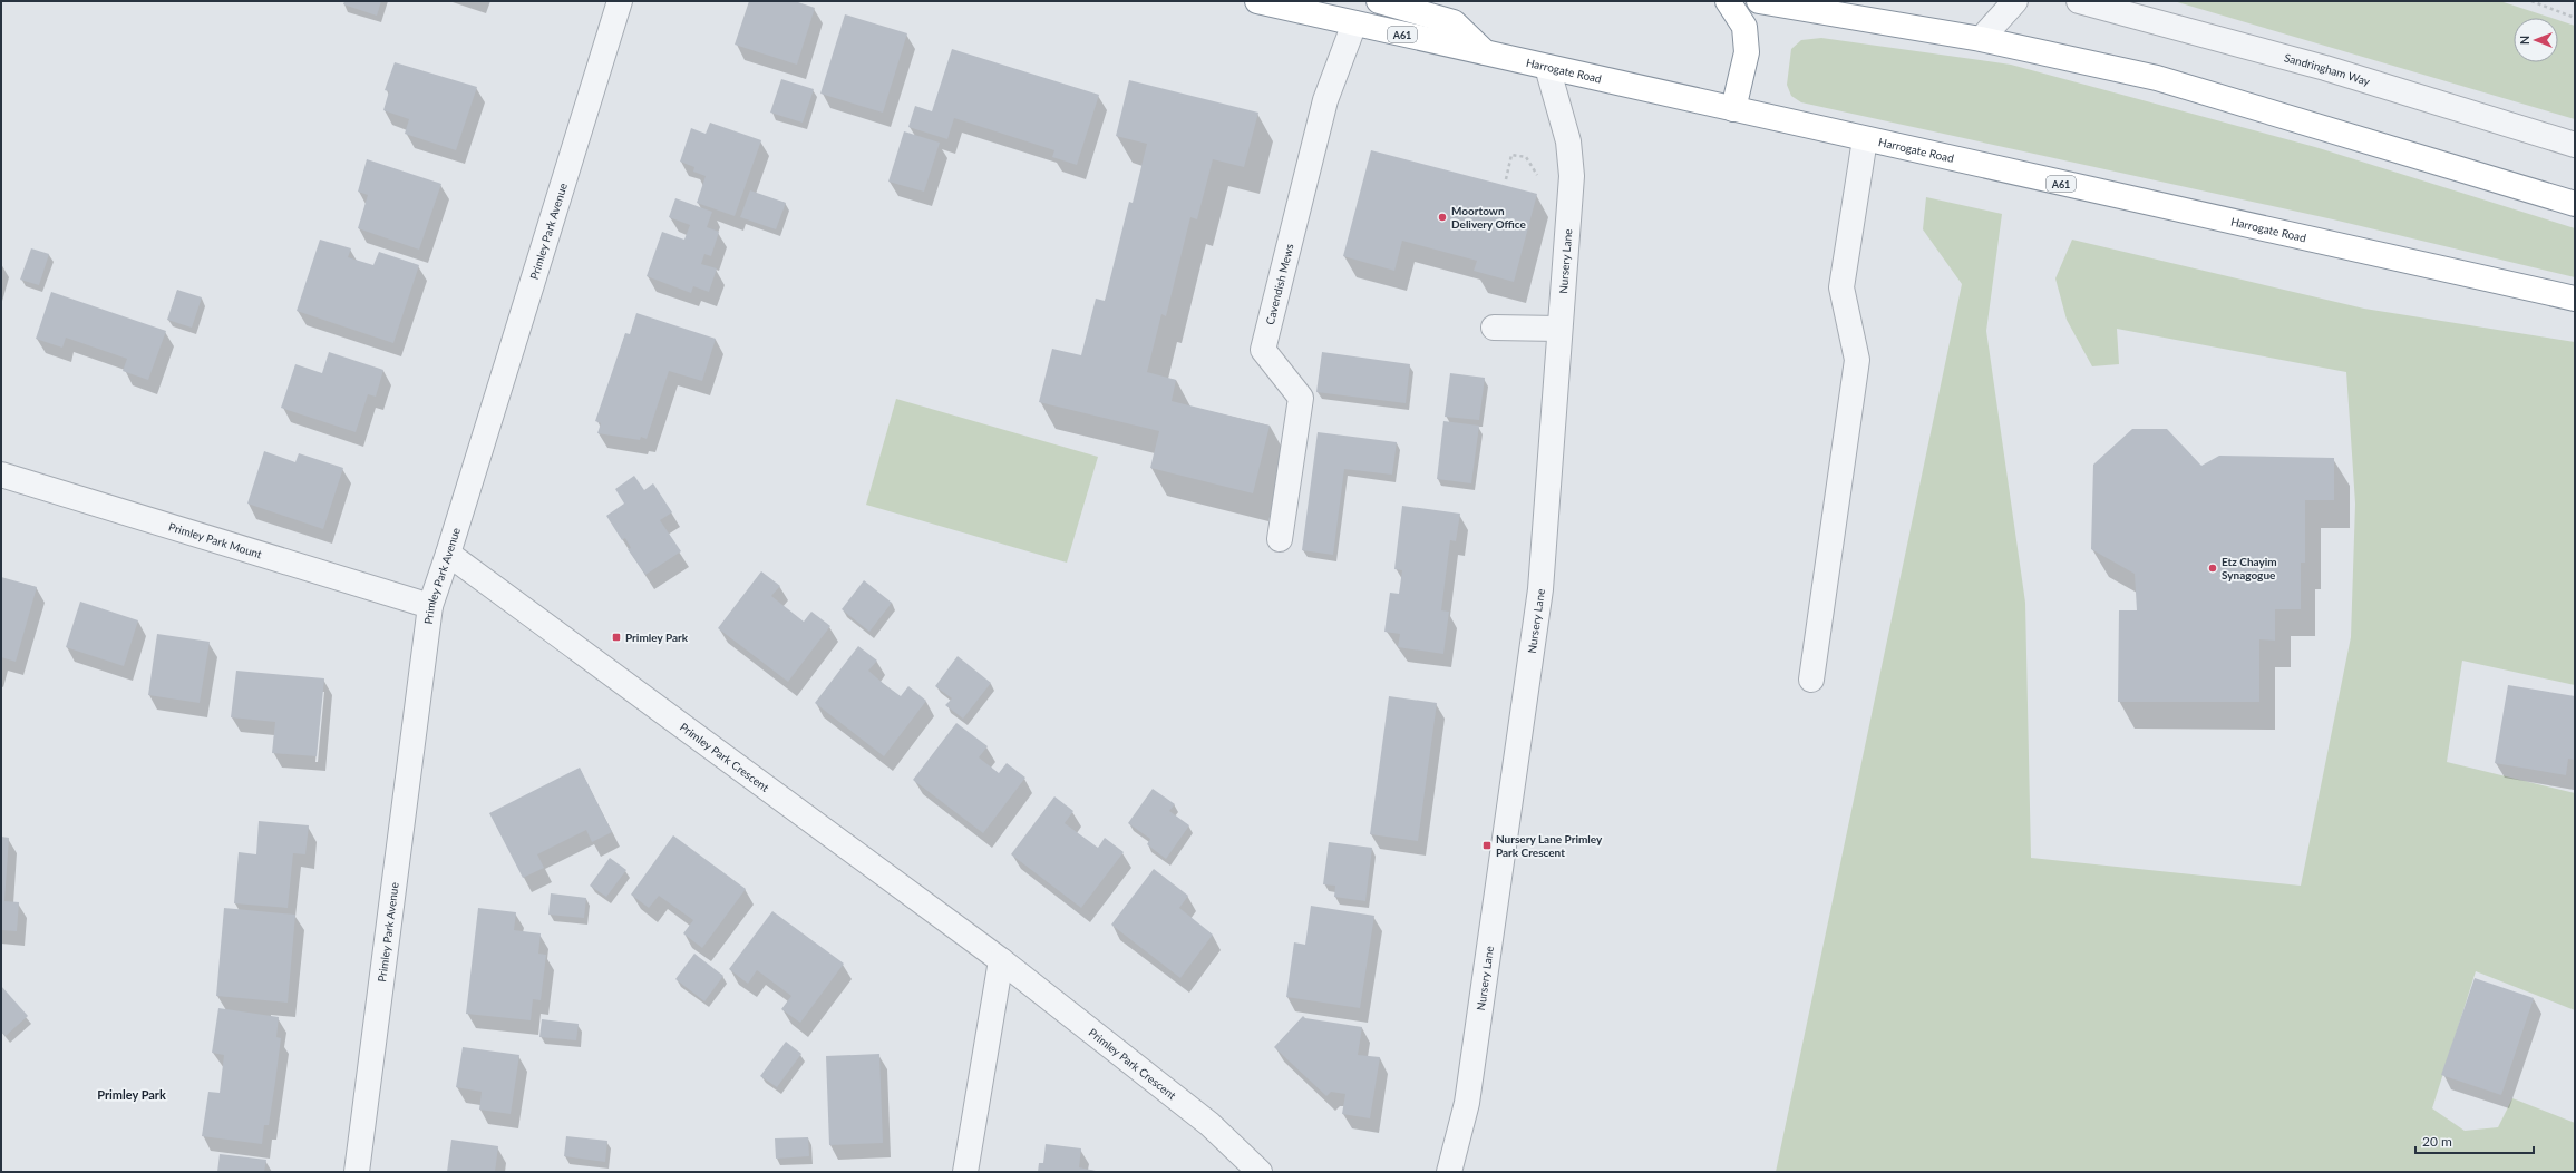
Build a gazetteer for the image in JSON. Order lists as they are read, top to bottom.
{
  "streets": {
    "highway": ["A61", "Harrogate Road"],
    "street": [
      "Sandringham Way",
      "Primley Park Avenue",
      "Nursery Lane",
      "Cavendish Mews",
      "Primley Park Mount",
      "Primley Park Crescent"
    ]
  },
  "crossings": [
    ["Harrogate Road", "Nursery Lane"],
    ["Harrogate Road", "Cavendish Mews"],
    ["Primley Park Avenue", "Primley Park Mount"],
    ["Primley Park Avenue", "Primley Park Crescent"]
  ],
  "districts": ["Primley Park"],
  "places": {
    "other": ["Moortown Delivery Office", "Etz Chayim Synagogue"],
    "transit": ["Primley Park", "Nursery Lane Primley Park Crescent"]
  },
  "scale_bar": "20 m",
  "north": "left"
}
